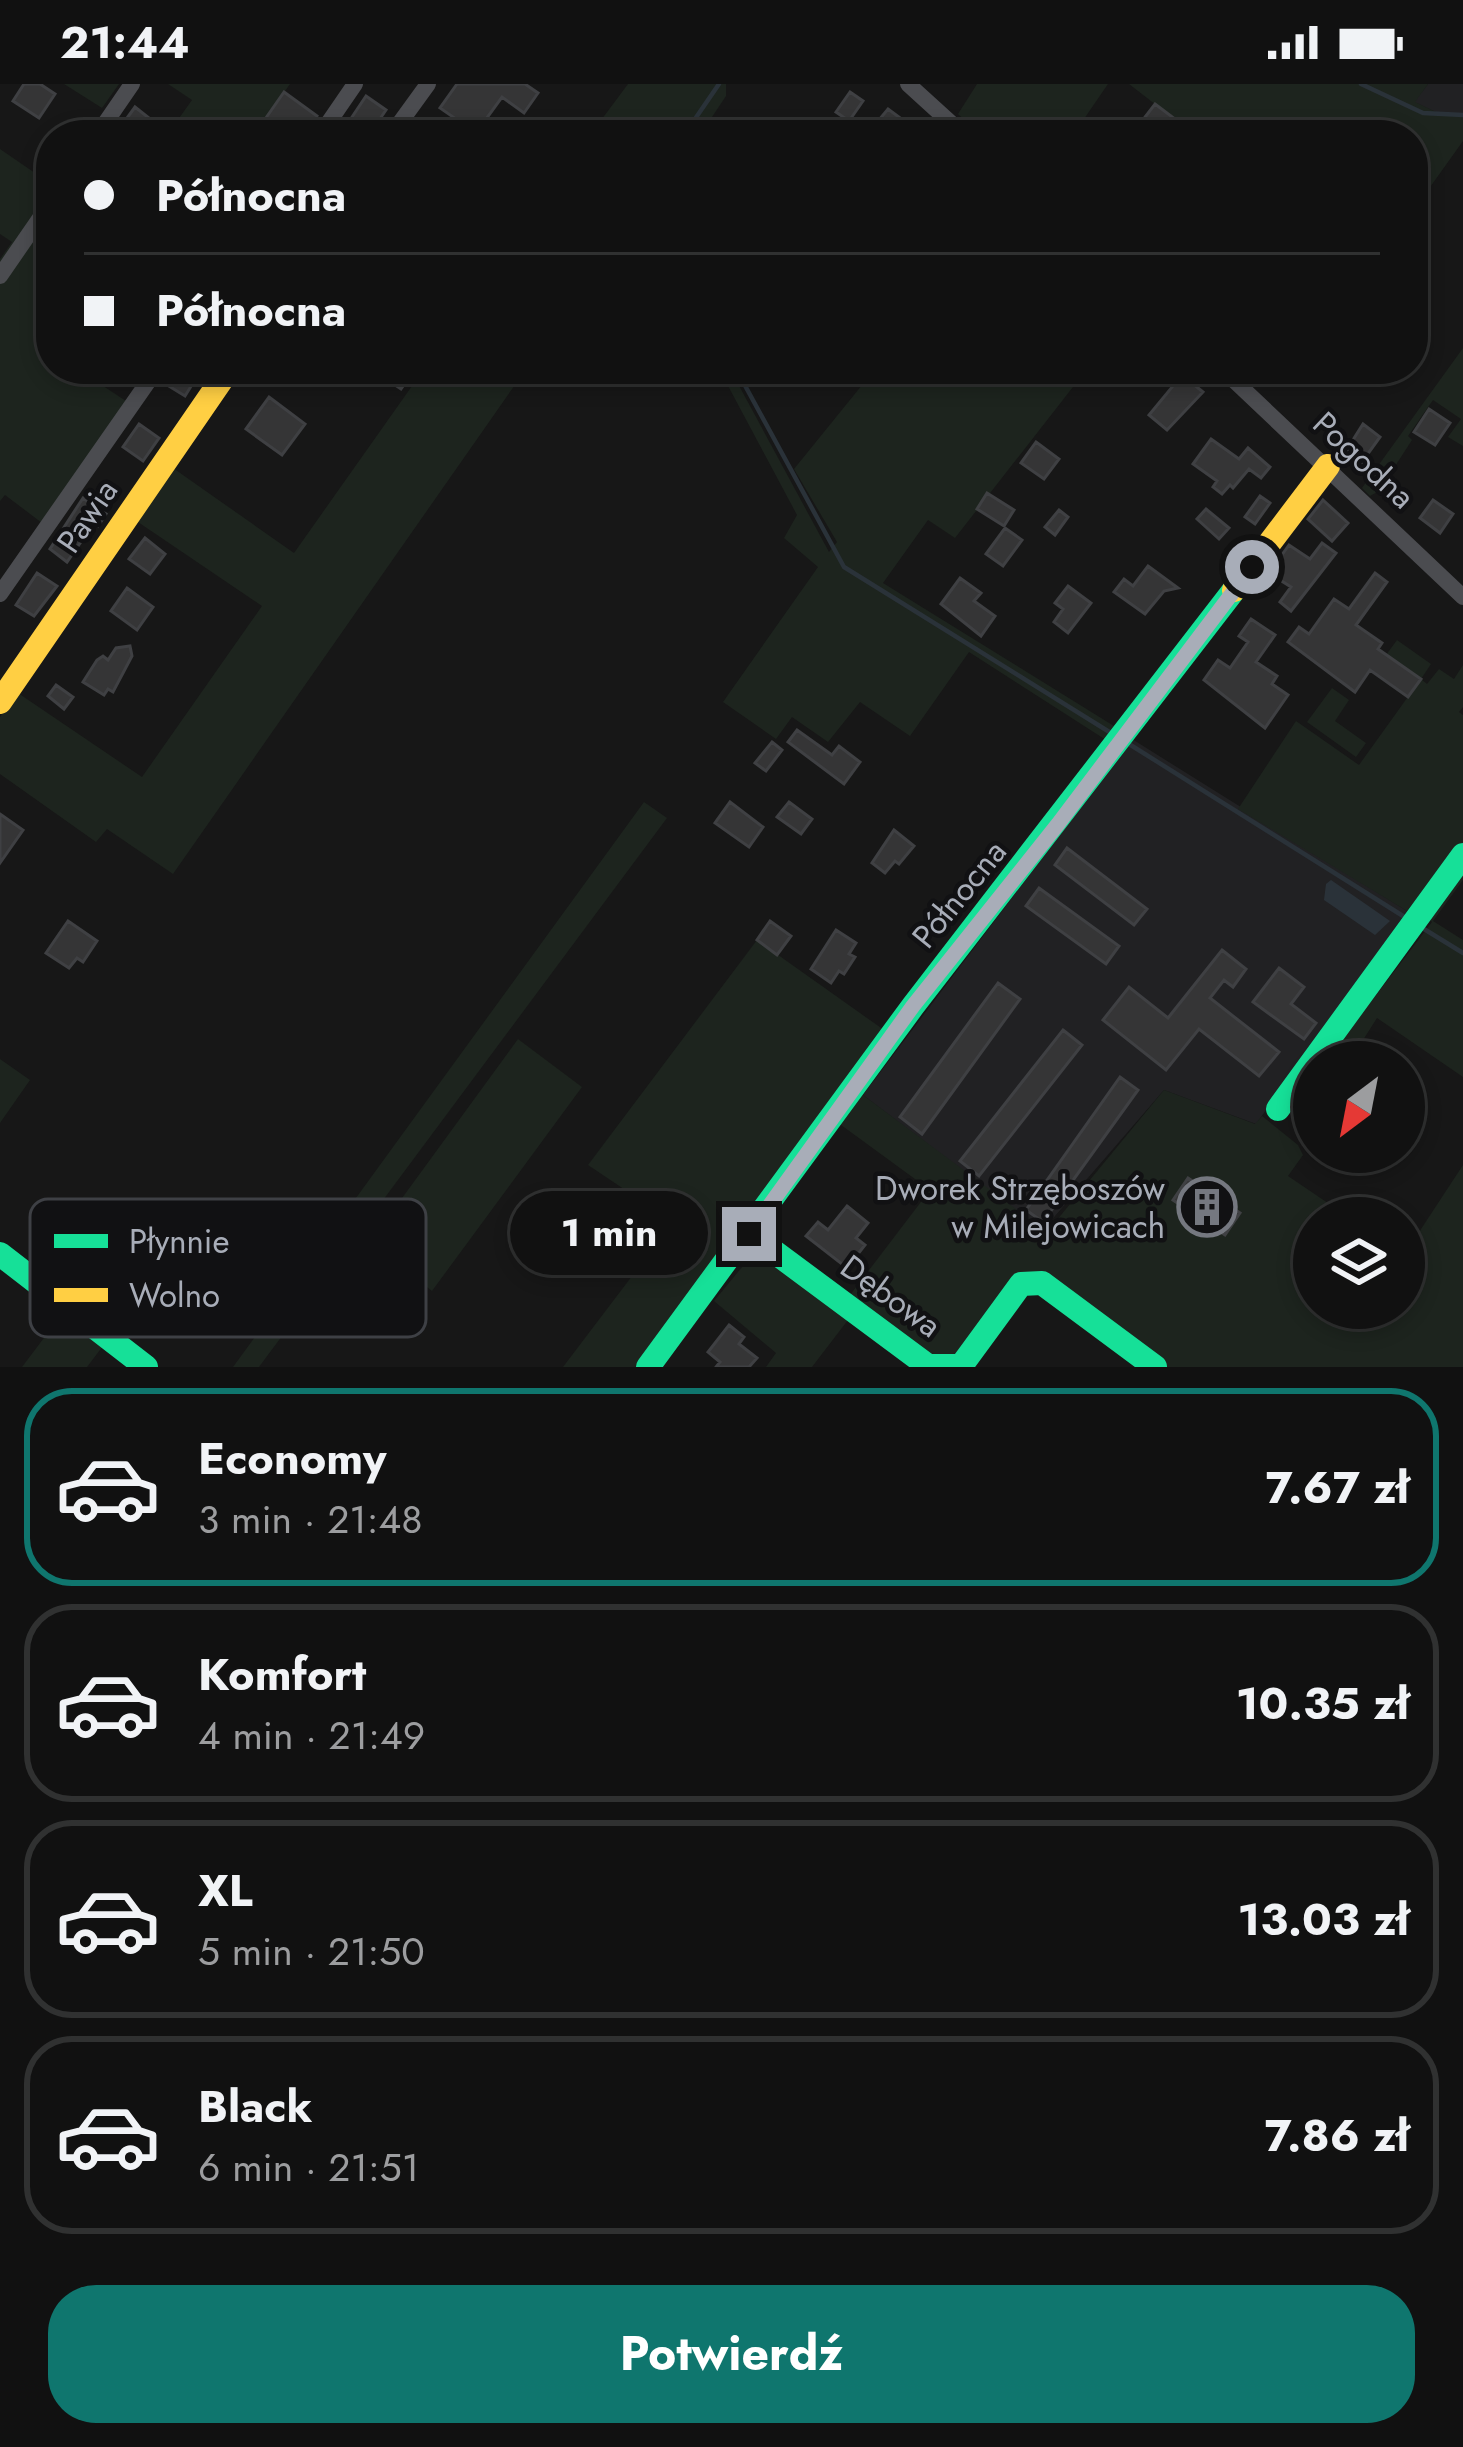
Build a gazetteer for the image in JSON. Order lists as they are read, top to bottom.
{
  "streets": {
    "street": [
      "Pogodna",
      "Pawia",
      "Północna",
      "Dębowa"
    ]
  },
  "crossings": [
    ["Pogodna", "Północna"],
    ["Północna", "Dębowa"]
  ],
  "places": {
    "building": ["Dworek Strzęboszów w Milejowicach"]
  },
  "legend": ["Płynnie", "Wolno"],
  "north": "bottom left",
  "page": {
    "status": "21:44",
    "banner": ["Północna", "Północna"],
    "bubble": "1 min",
    "list": [
      {
        "name": "Economy",
        "note": "3 min · 21:48",
        "value": "7.67 zł"
      },
      {
        "name": "Komfort",
        "note": "4 min · 21:49",
        "value": "10.35 zł"
      },
      {
        "name": "XL",
        "note": "5 min · 21:50",
        "value": "13.03 zł"
      },
      {
        "name": "Black",
        "note": "6 min · 21:51",
        "value": "7.86 zł"
      }
    ],
    "buttons": "Potwierdź"
  }
}
